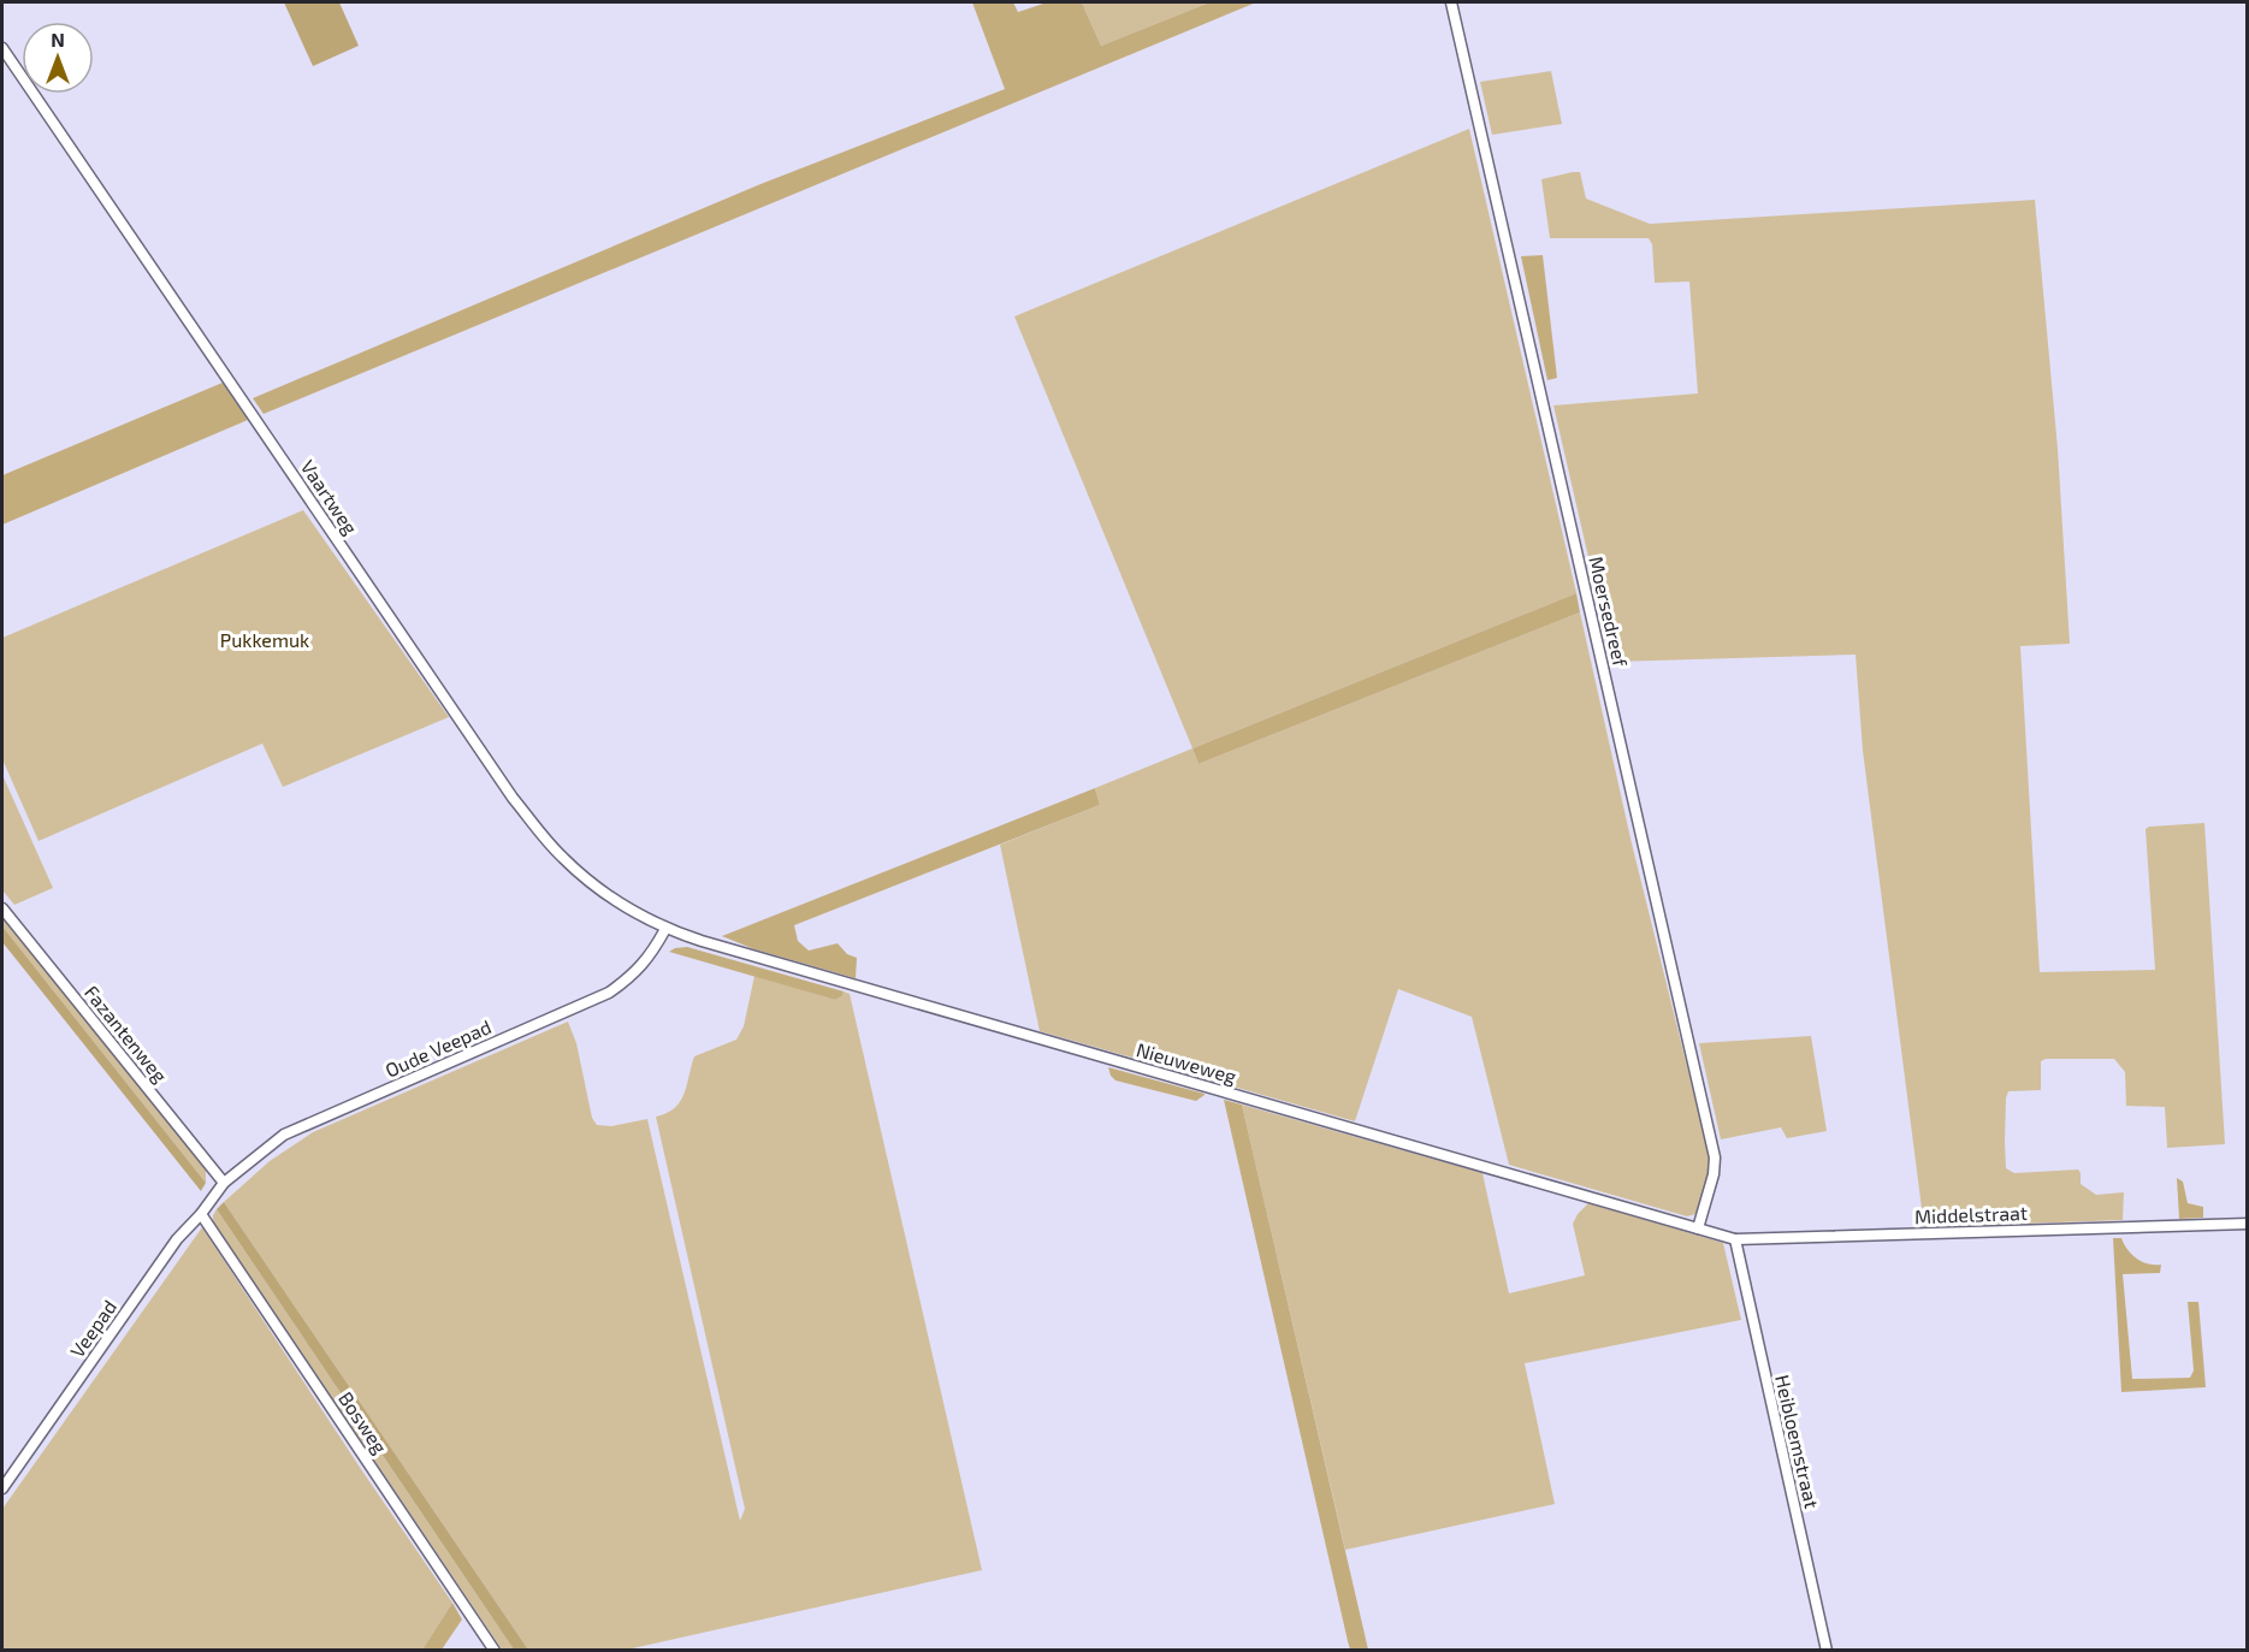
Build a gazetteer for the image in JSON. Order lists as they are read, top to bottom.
{
  "streets": {
    "street": [
      "Vaartweg",
      "Moersedreef",
      "Fazantenweg",
      "Oude Veepad",
      "Nieuweweg",
      "Middelstraat",
      "Veepad",
      "Bosweg",
      "Heibloemstraat"
    ]
  },
  "crossings": [
    ["Vaartweg", "Oude Veepad"],
    ["Vaartweg", "Nieuweweg"],
    ["Moersedreef", "Nieuweweg"],
    ["Moersedreef", "Middelstraat"],
    ["Fazantenweg", "Oude Veepad"],
    ["Oude Veepad", "Nieuweweg"],
    ["Oude Veepad", "Veepad"],
    ["Nieuweweg", "Middelstraat"],
    ["Middelstraat", "Heibloemstraat"],
    ["Veepad", "Bosweg"]
  ],
  "parks": ["Pukkemuk"],
  "north": "top"
}
